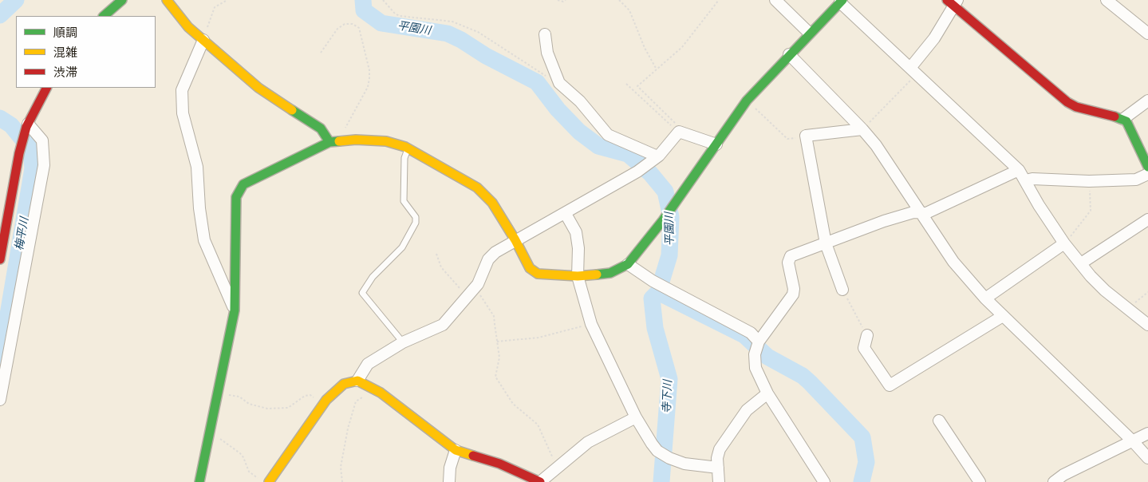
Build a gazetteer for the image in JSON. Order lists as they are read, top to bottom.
{
  "water": ["平園川", "梅平川", "寺下川"],
  "legend": ["順調", "混雑", "渋滞"]
}
